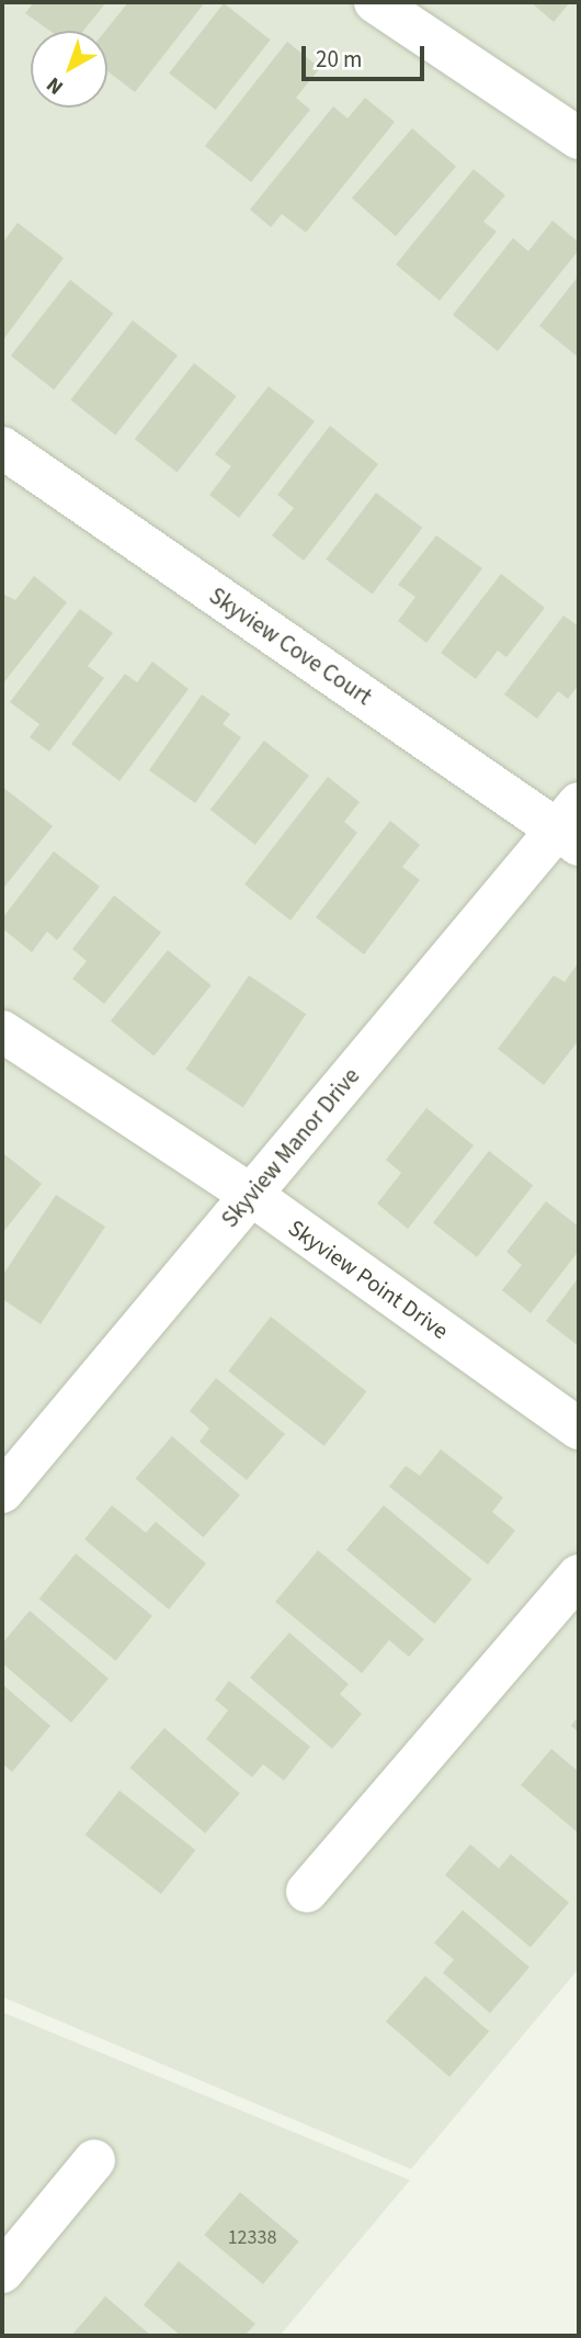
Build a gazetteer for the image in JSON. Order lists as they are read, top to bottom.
{
  "streets": {
    "street": ["Skyview Cove Court", "Skyview Manor Drive", "Skyview Point Drive"]
  },
  "crossings": [
    ["Skyview Cove Court", "Skyview Manor Drive"],
    ["Skyview Manor Drive", "Skyview Point Drive"]
  ],
  "house_numbers": ["12338"],
  "scale_bar": "20 m",
  "north": "bottom left"
}
